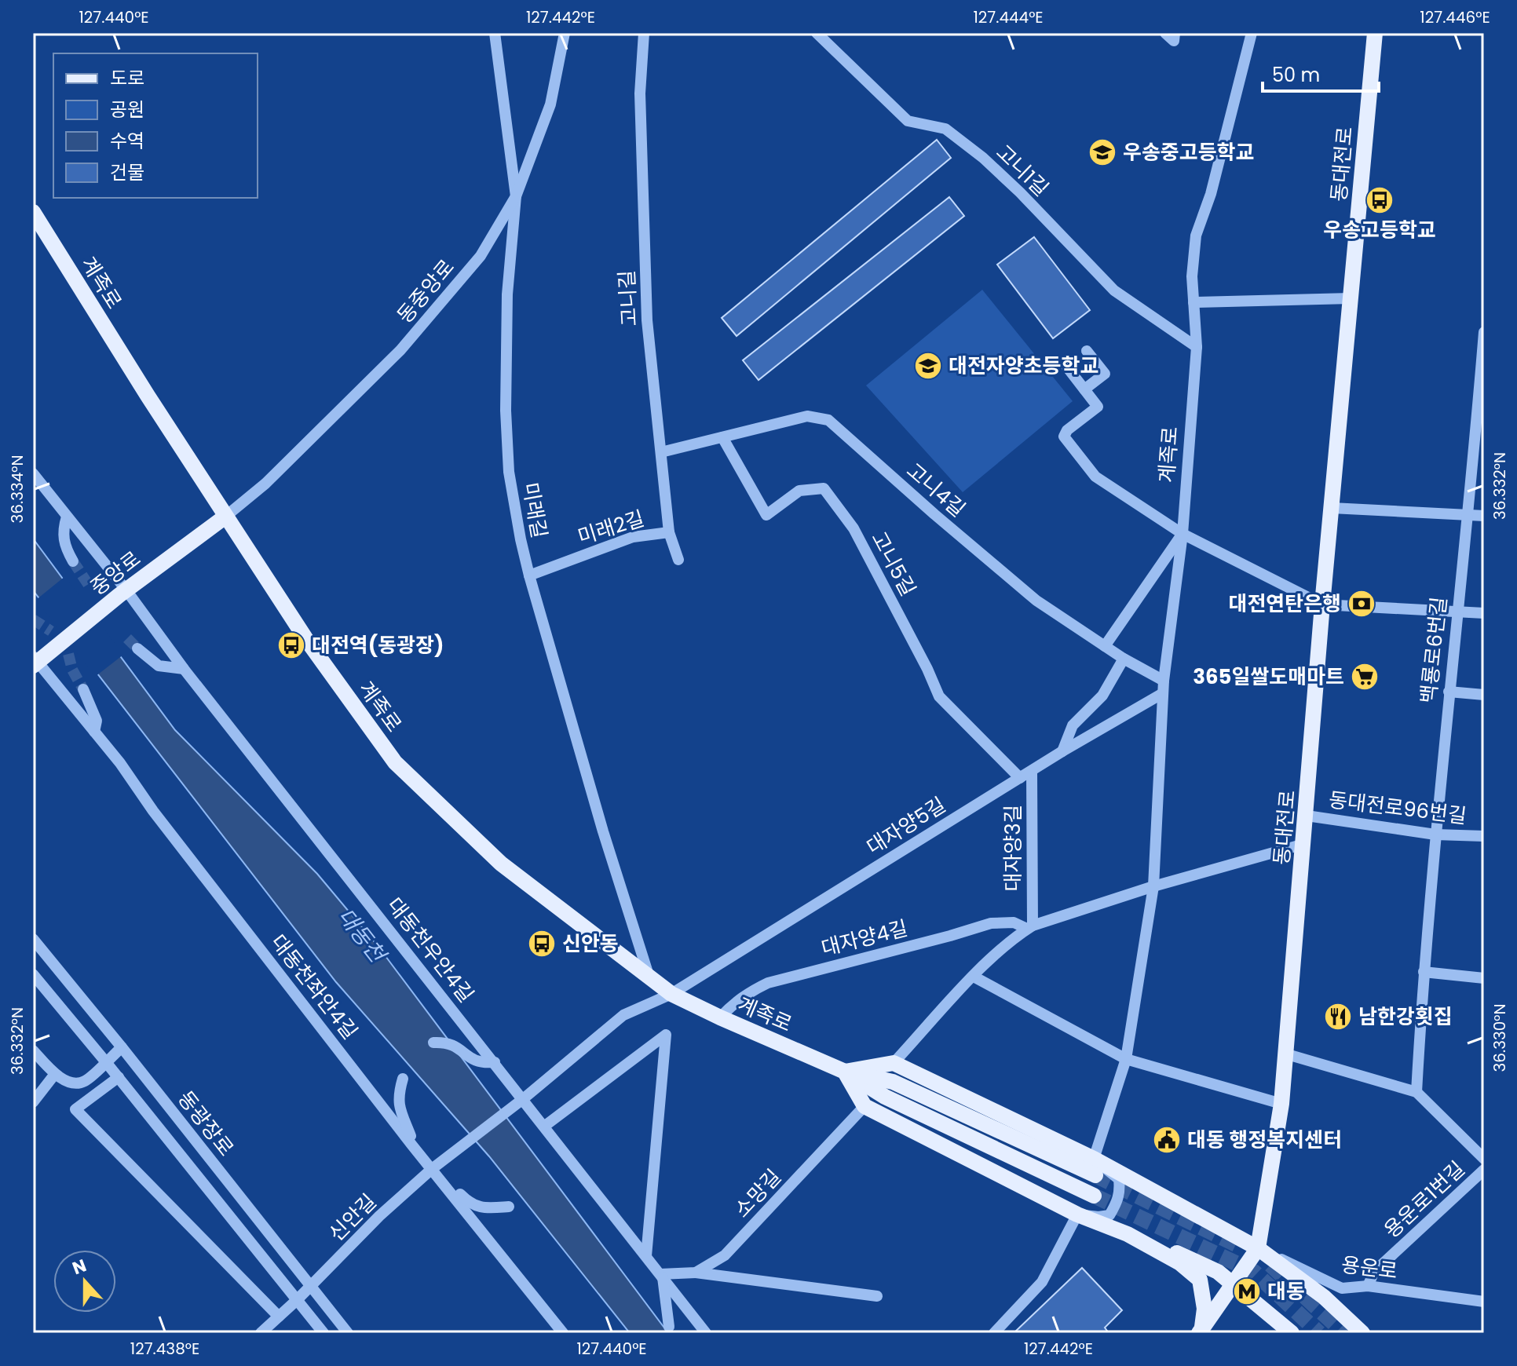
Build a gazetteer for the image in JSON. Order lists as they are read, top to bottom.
{
  "streets": {
    "main road": ["동대전로", "계족로", "중앙로"],
    "street": [
      "고니1길",
      "동중앙로",
      "고니길",
      "고니4길",
      "미래길",
      "미래2길",
      "고니5길",
      "백룡로6번길",
      "동대전로96번길",
      "대자양5길",
      "대자양3길",
      "대자양4길",
      "대동천우안4길",
      "대동천좌안4길",
      "동광장로",
      "소망길",
      "용운로1번길",
      "신안길",
      "용운로"
    ]
  },
  "crossings": [
    ["동대전로", "동대전로96번길"],
    ["동대전로", "용운로"],
    ["고니1길", "계족로"],
    ["계족로", "동중앙로"],
    ["계족로", "고니4길"],
    ["계족로", "미래길"],
    ["계족로", "중앙로"],
    ["계족로", "대자양5길"],
    ["계족로", "대자양4길"],
    ["동중앙로", "미래길"],
    ["동중앙로", "중앙로"],
    ["고니길", "고니4길"],
    ["고니길", "미래2길"],
    ["고니4길", "고니5길"],
    ["미래길", "미래2길"],
    ["고니5길", "대자양5길"],
    ["중앙로", "대동천우안4길"],
    ["중앙로", "대동천좌안4길"],
    ["백룡로6번길", "동대전로96번길"],
    ["대자양5길", "대자양3길"],
    ["대자양3길", "대자양4길"],
    ["대동천우안4길", "소망길"],
    ["대동천우안4길", "신안길"],
    ["대동천좌안4길", "신안길"],
    ["동광장로", "신안길"],
    ["용운로1번길", "용운로"]
  ],
  "water": ["대동천"],
  "places": {
    "school or university": ["우송중고등학교", "대전자양초등학교"],
    "bus stop": ["우송고등학교", "대전역(동광장)", "신안동"],
    "bank": ["대전연탄은행"],
    "supermarket": ["365일쌀도매마트"],
    "restaurant": ["남한강횟집"],
    "public building": ["대동 행정복지센터"],
    "metro station": ["대동"]
  },
  "legend": [
    "도로",
    "공원",
    "수역",
    "건물"
  ],
  "scale_bar": "50 m",
  "north": "top",
  "coordinates": [
    "127.440°E",
    "127.442°E",
    "127.444°E",
    "127.446°E",
    "36.332°N",
    "36.334°N",
    "36.330°N",
    "127.438°E"
  ]
}
